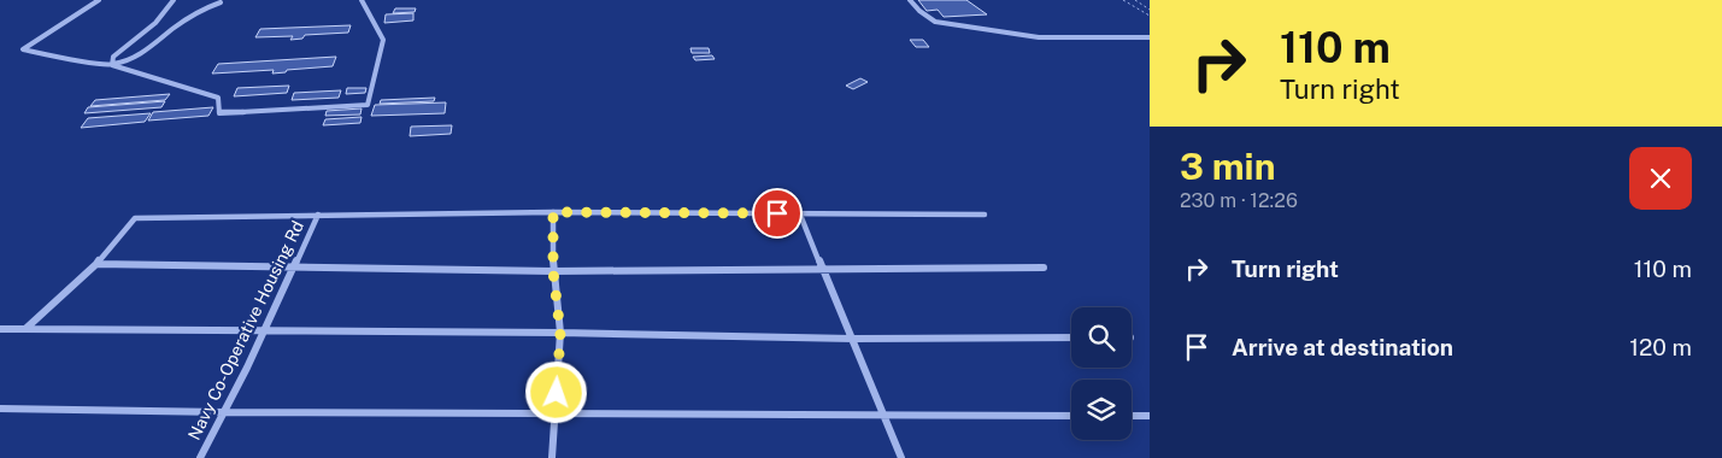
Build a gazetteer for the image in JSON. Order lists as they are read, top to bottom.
{
  "streets": {
    "street": ["Navy Co-Operative Housing Rd"]
  },
  "page": {
    "turn": ["110 m", "Turn right"],
    "heading": ["3 min", "230 m · 12:26"],
    "list": [
      {
        "name": "Turn right",
        "value": "110 m"
      },
      {
        "name": "Arrive at destination",
        "value": "120 m"
      }
    ]
  }
}
